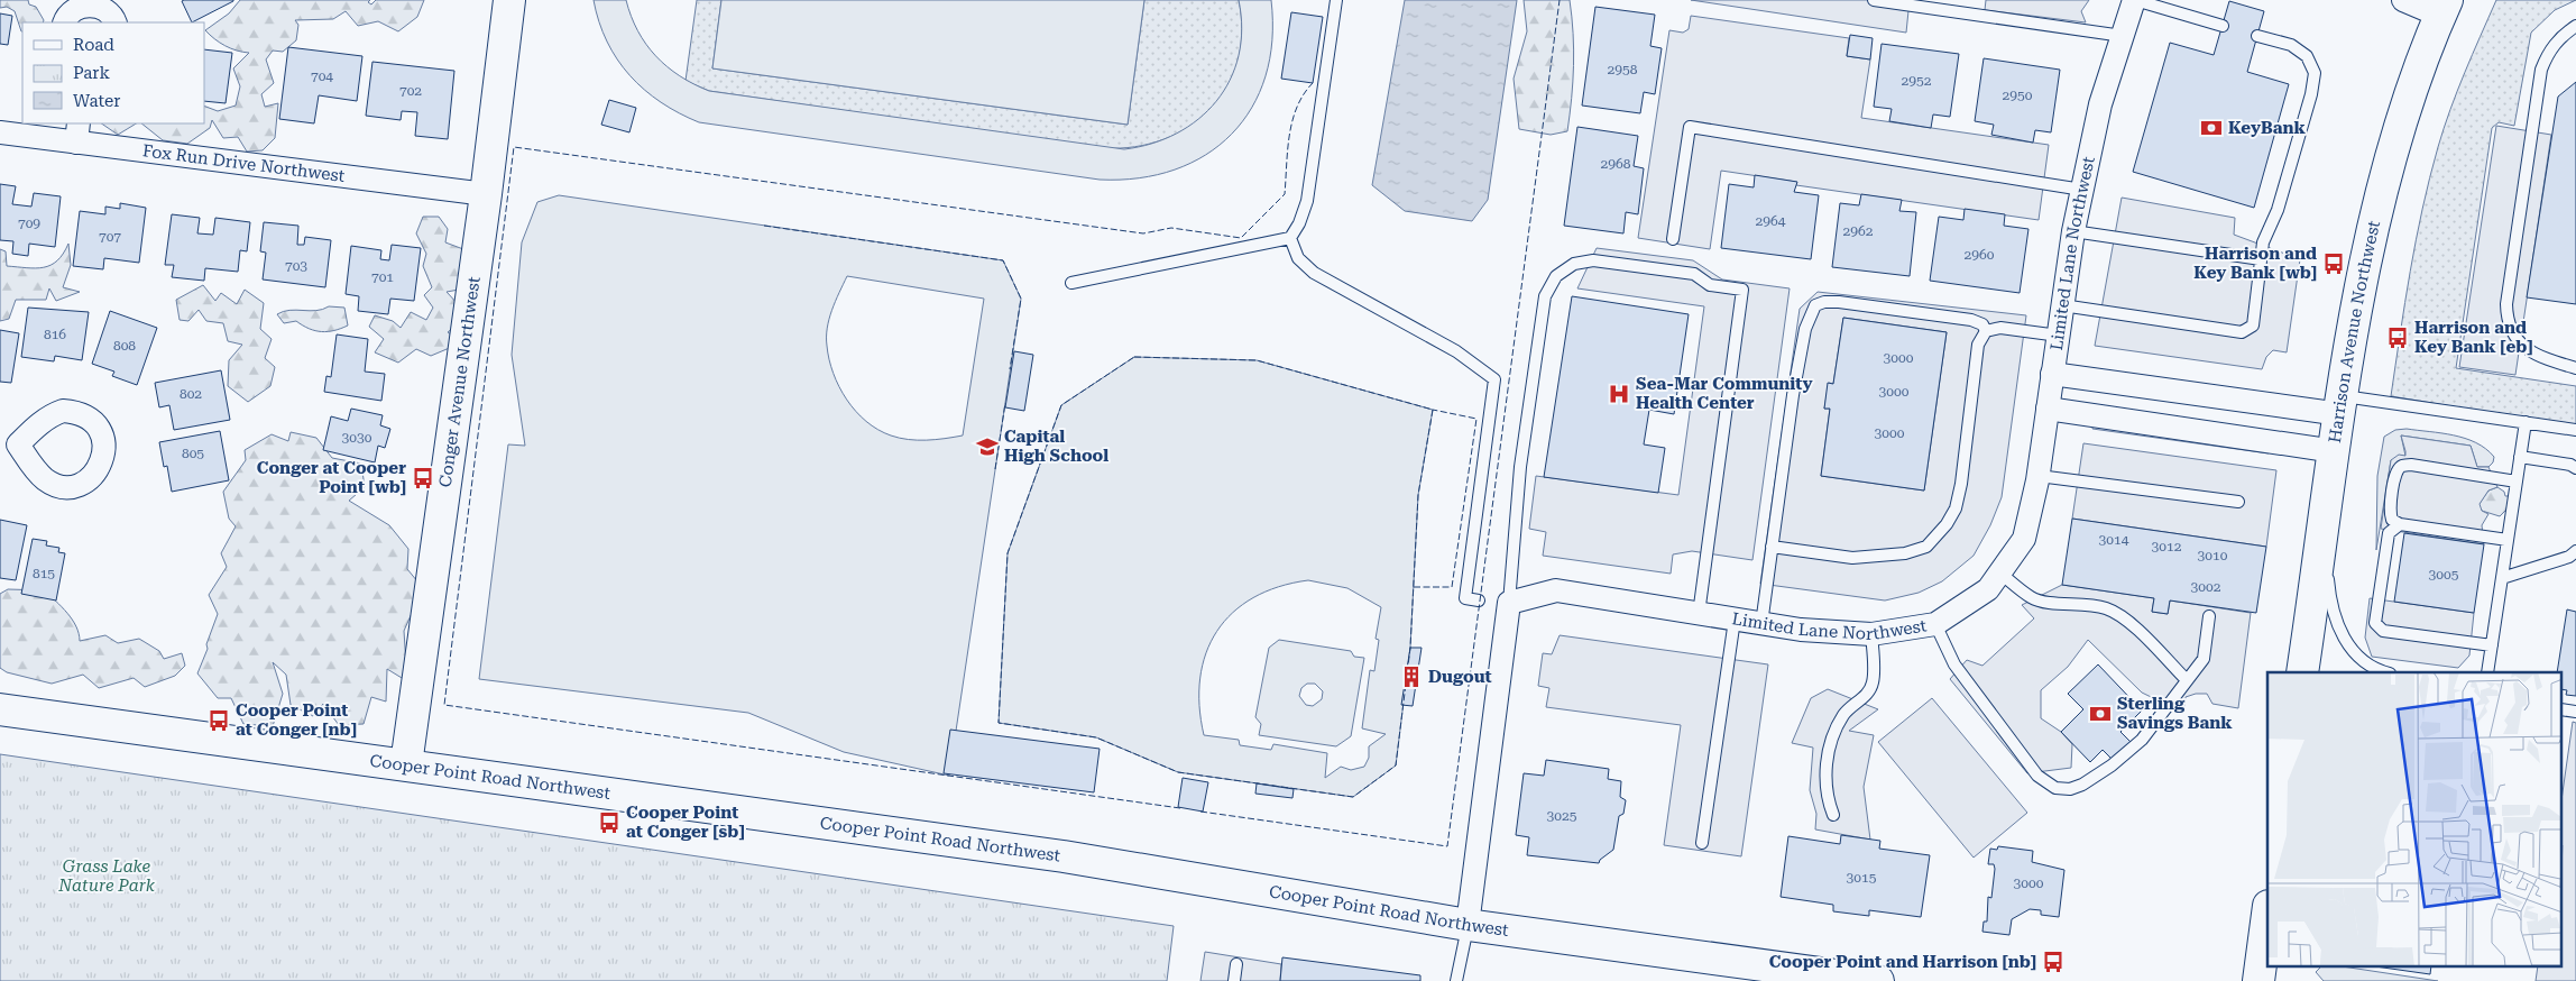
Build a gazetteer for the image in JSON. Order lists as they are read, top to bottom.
{
  "streets": {
    "main road": ["Harrison Avenue Northwest", "Conger Avenue Northwest", "Cooper Point Road Northwest"],
    "street": ["Fox Run Drive Northwest", "Limited Lane Northwest"]
  },
  "crossings": [
    ["Fox Run Drive Northwest", "Conger Avenue Northwest"],
    ["Conger Avenue Northwest", "Cooper Point Road Northwest"]
  ],
  "parks": ["Grass Lake Nature Park"],
  "places": {
    "bank": ["KeyBank", "Sterling Savings Bank"],
    "bus stop": [
      "Harrison and Key Bank [wb]",
      "Harrison and Key Bank [eb]",
      "Conger at Cooper Point [wb]",
      "Cooper Point at Conger [nb]",
      "Cooper Point at Conger [sb]",
      "Cooper Point and Harrison [nb]"
    ],
    "hospital": ["Sea-Mar Community Health Center"],
    "school or university": ["Capital High School"],
    "building": ["Dugout"]
  },
  "house_numbers": [
    "2958",
    "704",
    "2952",
    "702",
    "2950",
    "2968",
    "2964",
    "709",
    "2962",
    "707",
    "2960",
    "703",
    "701",
    "816",
    "808",
    "3000",
    "3000",
    "802",
    "3000",
    "3030",
    "805",
    "3014",
    "3012",
    "3010",
    "815",
    "3005",
    "3002",
    "3025",
    "3015",
    "3000"
  ],
  "legend": ["Road", "Park", "Water"]
}
